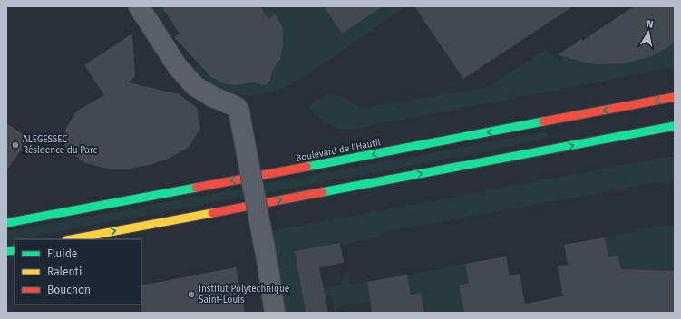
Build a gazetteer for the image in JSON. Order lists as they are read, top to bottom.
{
  "streets": {
    "main road": ["Boulevard de l'Hautil"]
  },
  "places": ["ALEGESSEC Résidence du Parc", "Institut Polytechnique Saint-Louis"],
  "legend": ["Fluide", "Ralenti", "Bouchon"],
  "north": "top"
}
